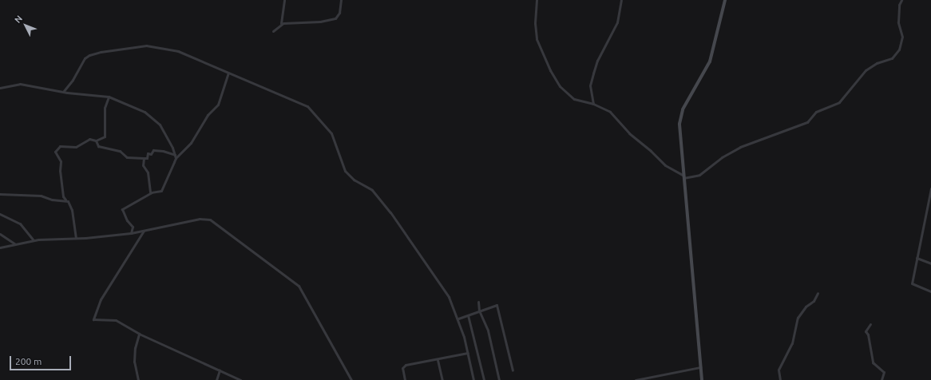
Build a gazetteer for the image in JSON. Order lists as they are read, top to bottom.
{
  "scale_bar": "200 m",
  "north": "top left"
}
